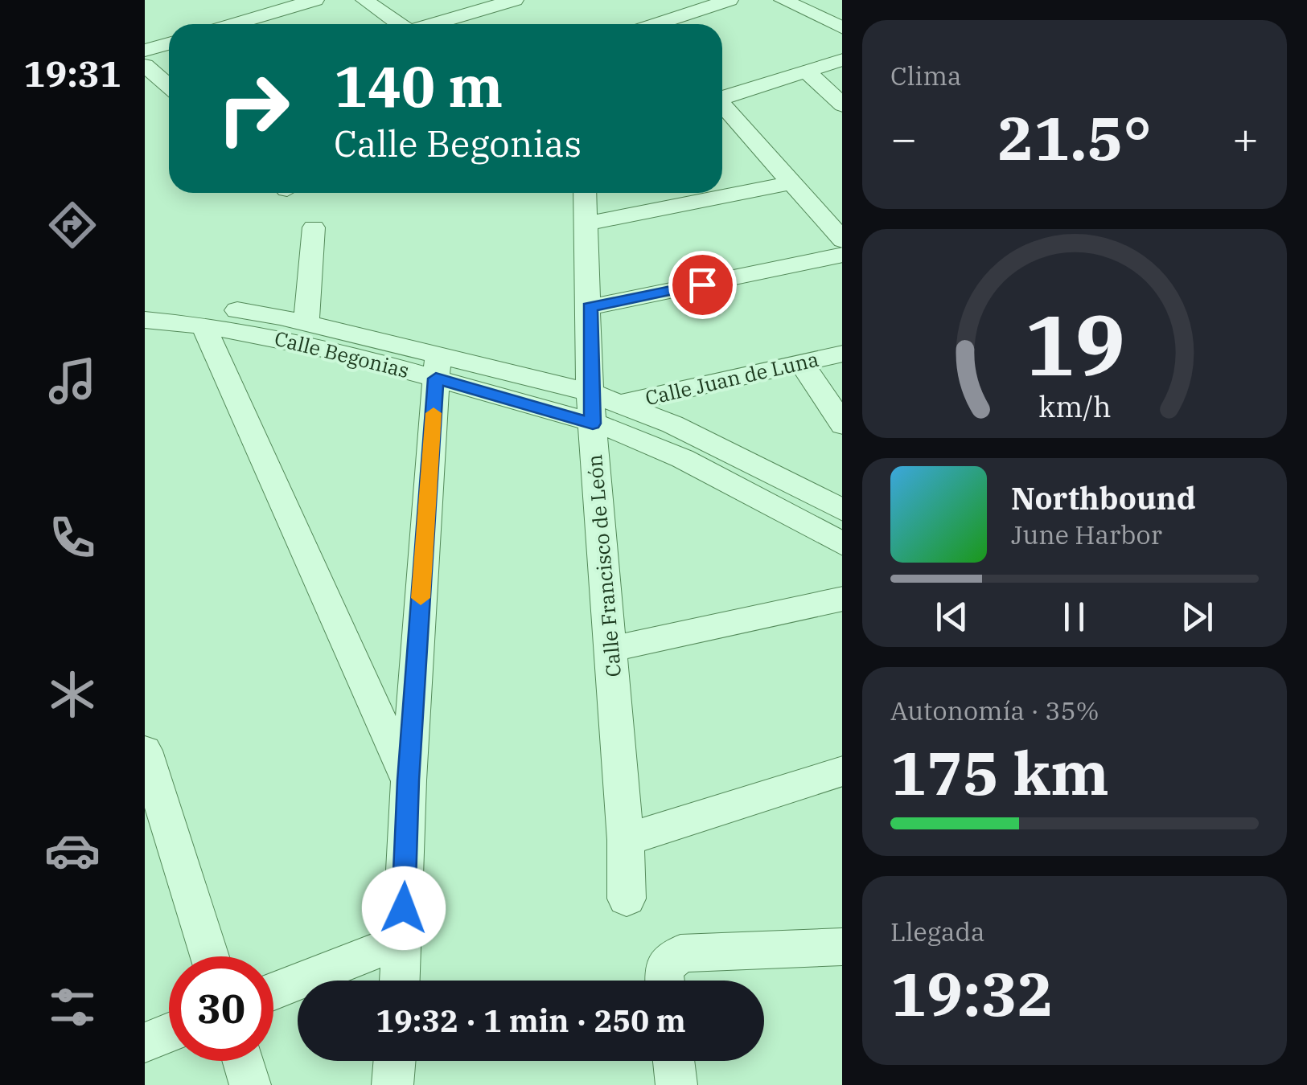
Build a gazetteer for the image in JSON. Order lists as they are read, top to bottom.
{
  "streets": {
    "street": ["Calle Begonias", "Calle Juan de Luna", "Calle Francisco de León"]
  },
  "crossings": [
    ["Calle Begonias", "Calle Juan de Luna"],
    ["Calle Begonias", "Calle Francisco de León"]
  ],
  "page": {
    "tabs": "19:31",
    "tile": [
      "Clima",
      ["Autonomía · 35%", "175 km"],
      ["Llegada", "19:32"]
    ],
    "turn": ["140 m", "Calle Begonias"],
    "heat": ["−", "21.5°", "+"],
    "song": ["Northbound", "June Harbor"],
    "limit": "30",
    "trip": "19:32 · 1 min · 250 m",
    "gauge": ["19", "km/h"]
  }
}
